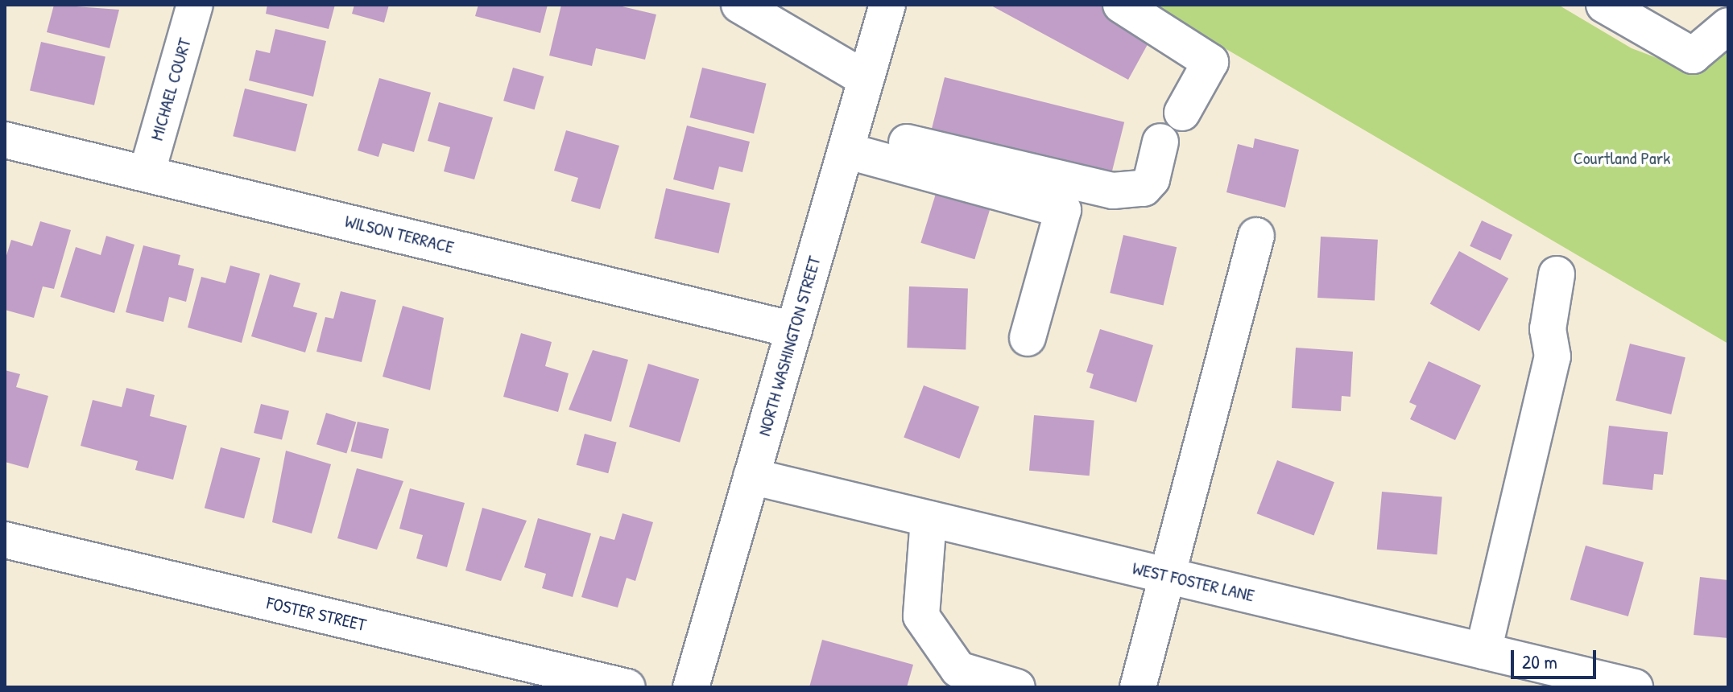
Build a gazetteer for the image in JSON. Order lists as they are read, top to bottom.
{
  "streets": {
    "street": [
      "MICHAEL COURT",
      "WILSON TERRACE",
      "NORTH WASHINGTON STREET",
      "WEST FOSTER LANE",
      "FOSTER STREET"
    ]
  },
  "crossings": [
    ["MICHAEL COURT", "WILSON TERRACE"],
    ["WILSON TERRACE", "NORTH WASHINGTON STREET"],
    ["NORTH WASHINGTON STREET", "WEST FOSTER LANE"]
  ],
  "parks": ["Courtland Park"],
  "scale_bar": "20 m"
}
